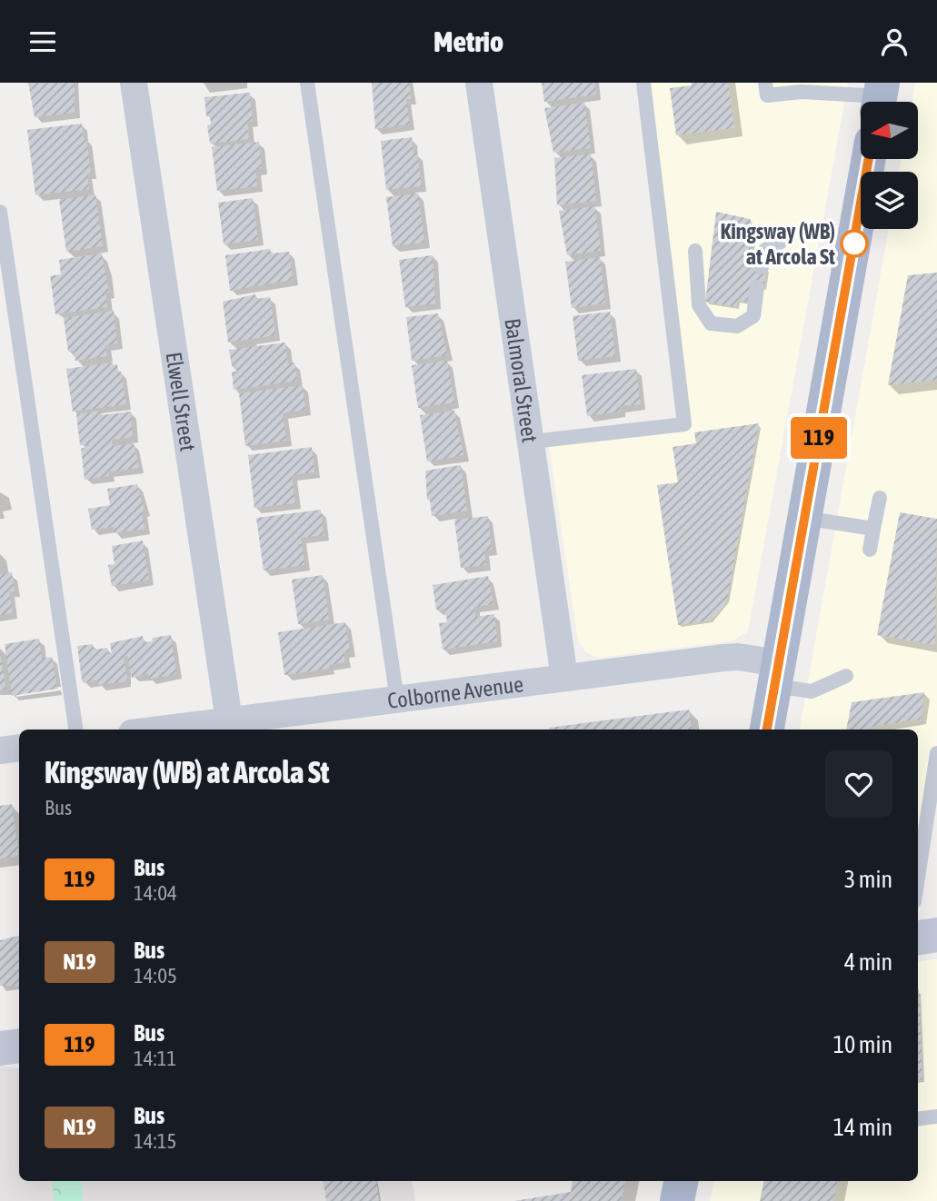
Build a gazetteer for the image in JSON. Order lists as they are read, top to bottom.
{
  "streets": {
    "street": ["Balmoral Street", "Elwell Street", "Colborne Avenue"]
  },
  "crossings": [
    ["Balmoral Street", "Colborne Avenue"],
    ["Elwell Street", "Colborne Avenue"]
  ],
  "places": ["Kingsway (WB) at Arcola St"],
  "lines": ["bus line 119"],
  "north": "left",
  "page": {
    "header": "Metrio",
    "on_map": "119",
    "heading": ["Kingsway (WB) at Arcola St", "Bus"],
    "list": [
      {
        "mark": "119",
        "name": "Bus",
        "note": "14:04",
        "value": "3 min"
      },
      {
        "mark": "N19",
        "name": "Bus",
        "note": "14:05",
        "value": "4 min"
      },
      {
        "mark": "119",
        "name": "Bus",
        "note": "14:11",
        "value": "10 min"
      },
      {
        "mark": "N19",
        "name": "Bus",
        "note": "14:15",
        "value": "14 min"
      }
    ]
  }
}
